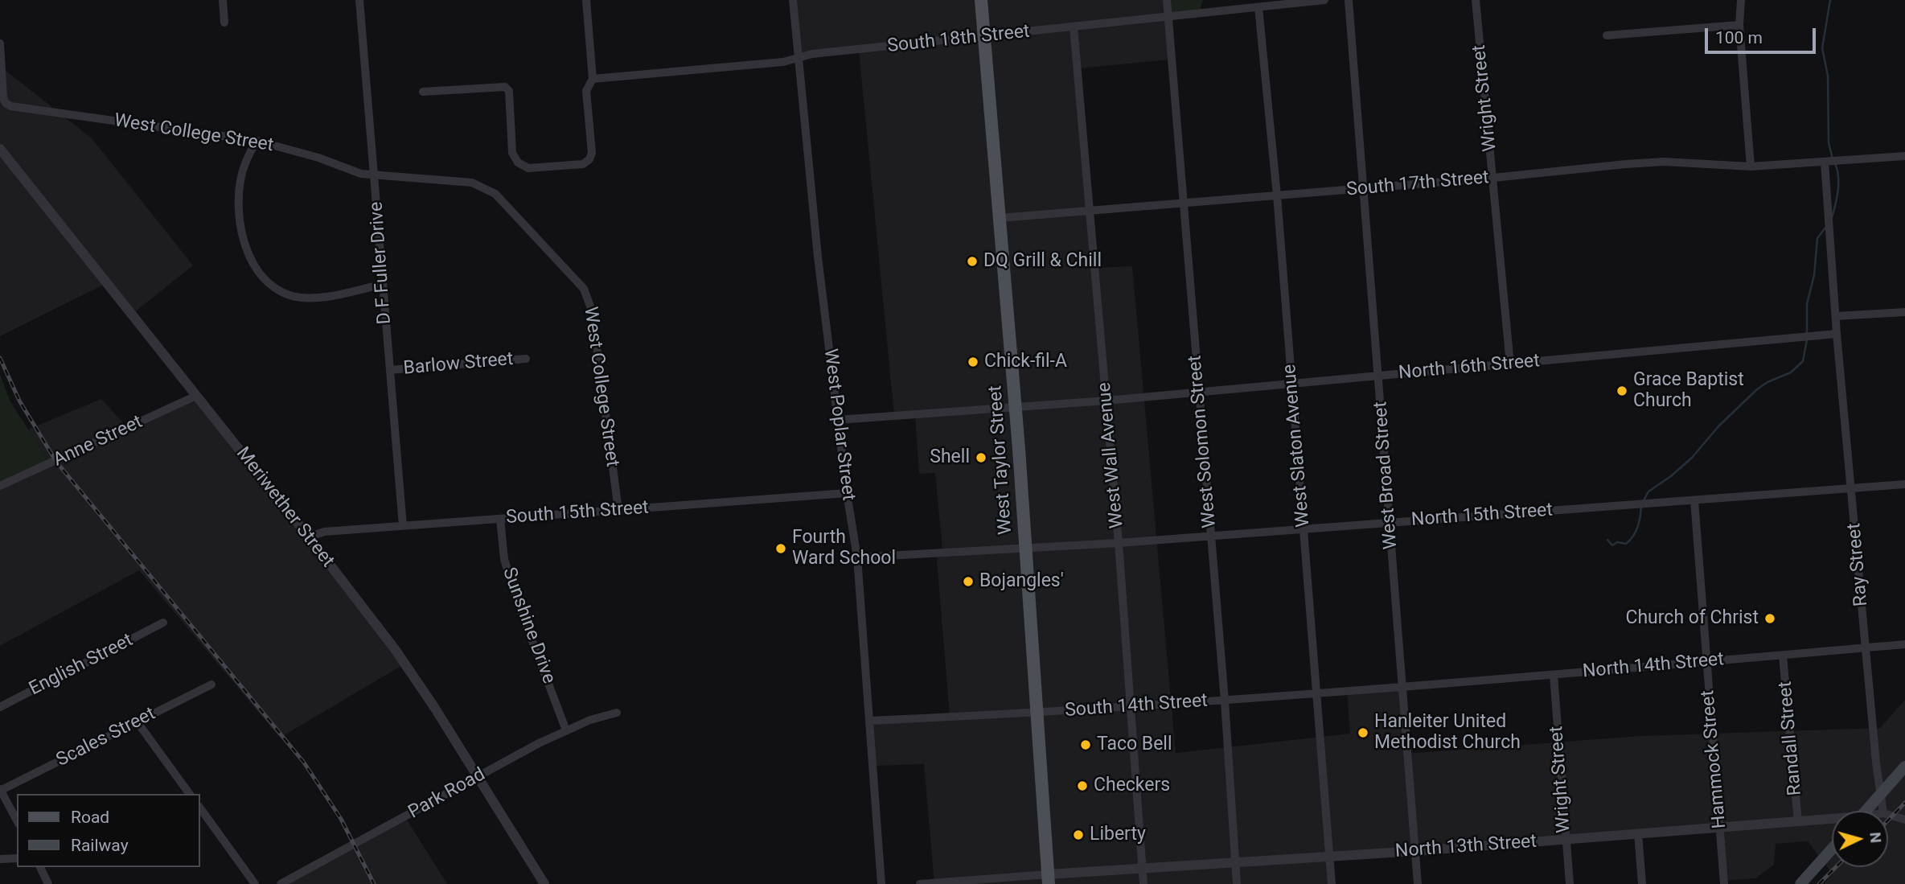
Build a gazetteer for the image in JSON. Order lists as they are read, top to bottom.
{
  "streets": {
    "main road": ["West Taylor Street"],
    "street": [
      "South 18th Street",
      "Wright Street",
      "West College Street",
      "South 17th Street",
      "D F Fuller Drive",
      "Barlow Street",
      "North 16th Street",
      "West Poplar Street",
      "Anne Street",
      "West Solomon Street",
      "West Slaton Avenue",
      "West Wall Avenue",
      "West Broad Street",
      "Meriwether Street",
      "South 15th Street",
      "North 15th Street",
      "Ray Street",
      "Sunshine Drive",
      "English Street",
      "North 14th Street",
      "South 14th Street",
      "Scales Street",
      "Randall Street",
      "Hammock Street",
      "Park Road",
      "North 13th Street"
    ]
  },
  "crossings": [
    ["South 18th Street", "West Poplar Street"],
    ["South 18th Street", "West Solomon Street"],
    ["South 18th Street", "West Slaton Avenue"],
    ["South 18th Street", "West Wall Avenue"],
    ["South 18th Street", "West Taylor Street"],
    ["Wright Street", "South 17th Street"],
    ["Wright Street", "North 16th Street"],
    ["Wright Street", "North 14th Street"],
    ["Wright Street", "North 13th Street"],
    ["West College Street", "D F Fuller Drive"],
    ["West College Street", "South 15th Street"],
    ["South 17th Street", "West Solomon Street"],
    ["South 17th Street", "West Slaton Avenue"],
    ["South 17th Street", "West Wall Avenue"],
    ["South 17th Street", "West Taylor Street"],
    ["South 17th Street", "West Broad Street"],
    ["D F Fuller Drive", "Barlow Street"],
    ["D F Fuller Drive", "South 15th Street"],
    ["North 16th Street", "West Poplar Street"],
    ["North 16th Street", "West Solomon Street"],
    ["North 16th Street", "West Slaton Avenue"],
    ["North 16th Street", "West Wall Avenue"],
    ["North 16th Street", "West Taylor Street"],
    ["North 16th Street", "West Broad Street"],
    ["North 16th Street", "Ray Street"],
    ["West Poplar Street", "South 15th Street"],
    ["West Poplar Street", "South 14th Street"],
    ["Anne Street", "Meriwether Street"],
    ["West Solomon Street", "North 15th Street"],
    ["West Solomon Street", "South 14th Street"],
    ["West Solomon Street", "North 13th Street"],
    ["West Slaton Avenue", "North 15th Street"],
    ["West Slaton Avenue", "South 14th Street"],
    ["West Slaton Avenue", "North 13th Street"],
    ["West Wall Avenue", "North 15th Street"],
    ["West Wall Avenue", "South 14th Street"],
    ["West Wall Avenue", "North 13th Street"],
    ["West Taylor Street", "North 15th Street"],
    ["West Taylor Street", "South 14th Street"],
    ["West Taylor Street", "North 13th Street"],
    ["West Broad Street", "North 15th Street"],
    ["West Broad Street", "North 14th Street"],
    ["West Broad Street", "South 14th Street"],
    ["West Broad Street", "North 13th Street"],
    ["Meriwether Street", "South 15th Street"],
    ["Meriwether Street", "Park Road"],
    ["South 15th Street", "Sunshine Drive"],
    ["North 15th Street", "Ray Street"],
    ["North 15th Street", "Hammock Street"],
    ["Ray Street", "North 14th Street"],
    ["Sunshine Drive", "Park Road"],
    ["North 14th Street", "South 14th Street"],
    ["North 14th Street", "Randall Street"],
    ["North 14th Street", "Hammock Street"],
    ["Randall Street", "North 13th Street"],
    ["Hammock Street", "North 13th Street"]
  ],
  "places": [
    "DQ Grill & Chill",
    "Chick-fil-A",
    "Grace Baptist Church",
    "Shell",
    "Fourth Ward School",
    "Bojangles'",
    "Church of Christ",
    "Hanleiter United Methodist Church",
    "Taco Bell",
    "Checkers",
    "Liberty"
  ],
  "legend": ["Road", "Railway"],
  "scale_bar": "100 m",
  "north": "right"
}
